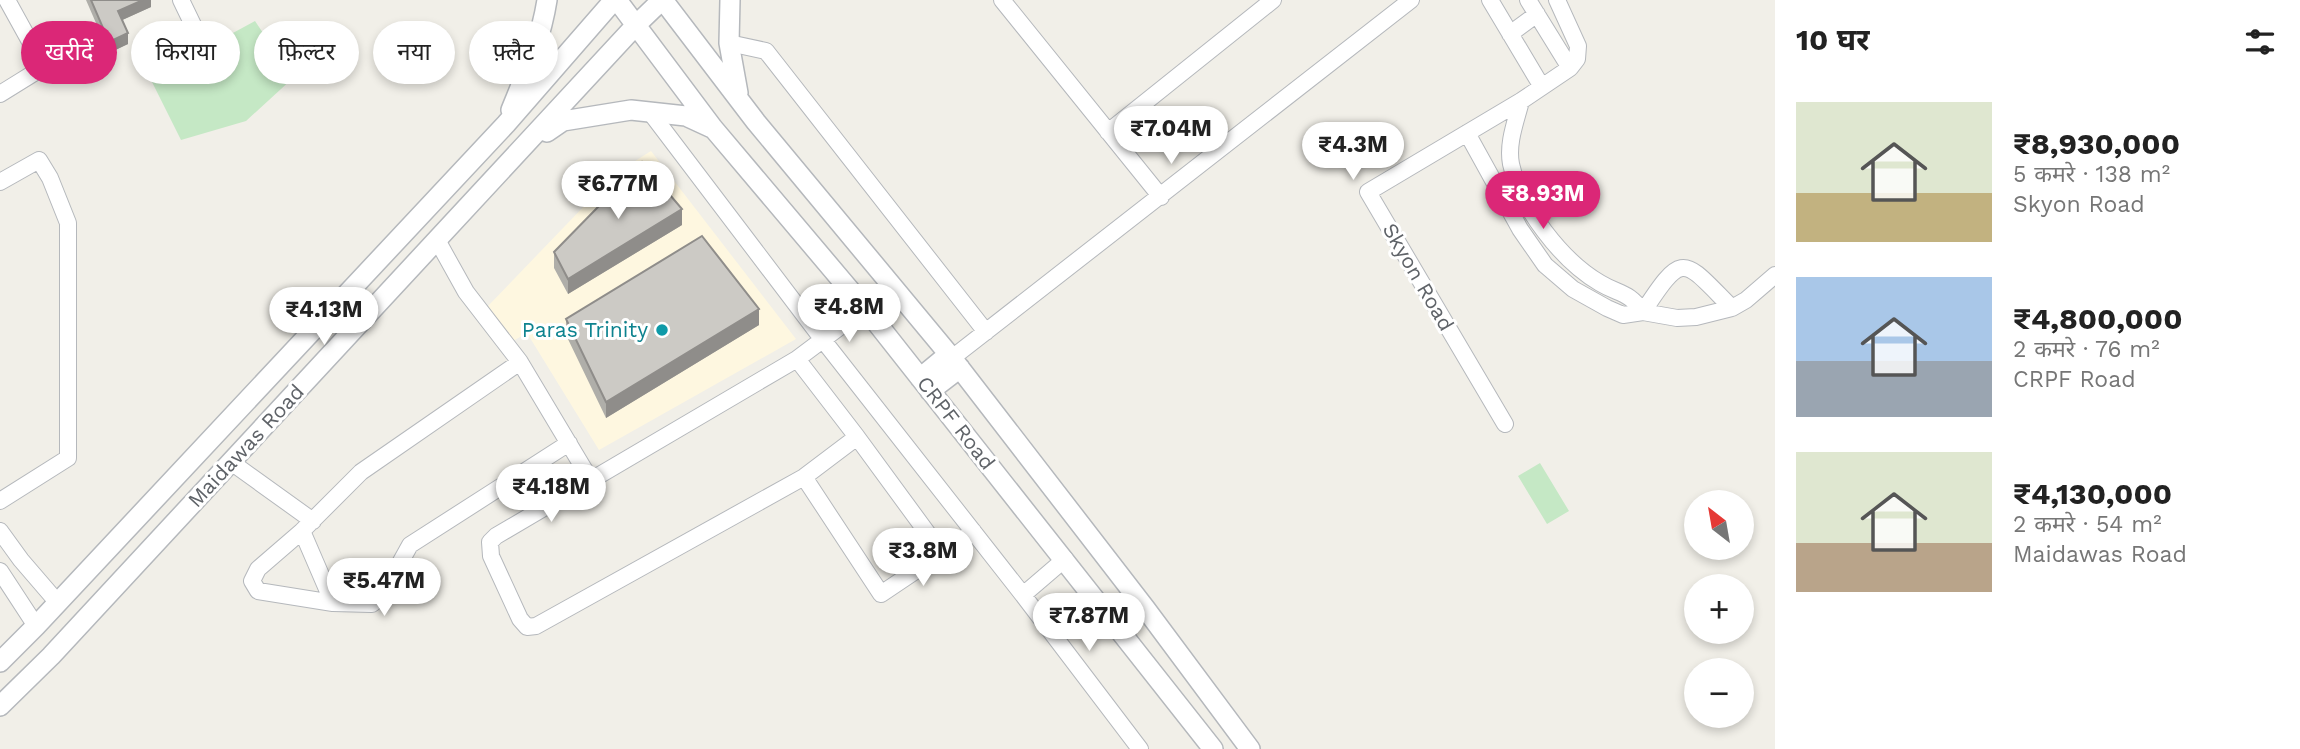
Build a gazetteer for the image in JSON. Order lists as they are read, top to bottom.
{
  "streets": {
    "street": ["Skyon Road", "CRPF Road", "Maidawas Road"]
  },
  "crossings": [
    ["CRPF Road", "Maidawas Road"]
  ],
  "places": ["Paras Trinity"],
  "north": "top left",
  "page": {
    "heading": "10 घर",
    "chip": [
      "खरीदें",
      "किराया",
      "फ़िल्टर",
      "नया",
      "फ़्लैट"
    ],
    "list": [
      {
        "name": "₹8,930,000",
        "note": "5 कमरे · 138 m² · Skyon Road"
      },
      {
        "name": "₹4,800,000",
        "note": "2 कमरे · 76 m² · CRPF Road"
      },
      {
        "name": "₹4,130,000",
        "note": "2 कमरे · 54 m² · Maidawas Road"
      }
    ],
    "price": [
      "₹7.04M",
      "₹4.3M",
      "₹6.77M",
      "₹8.93M",
      "₹4.8M",
      "₹4.13M",
      "₹4.18M",
      "₹3.8M",
      "₹5.47M",
      "₹7.87M"
    ],
    "map_buttons": ["+", "−"]
  }
}
